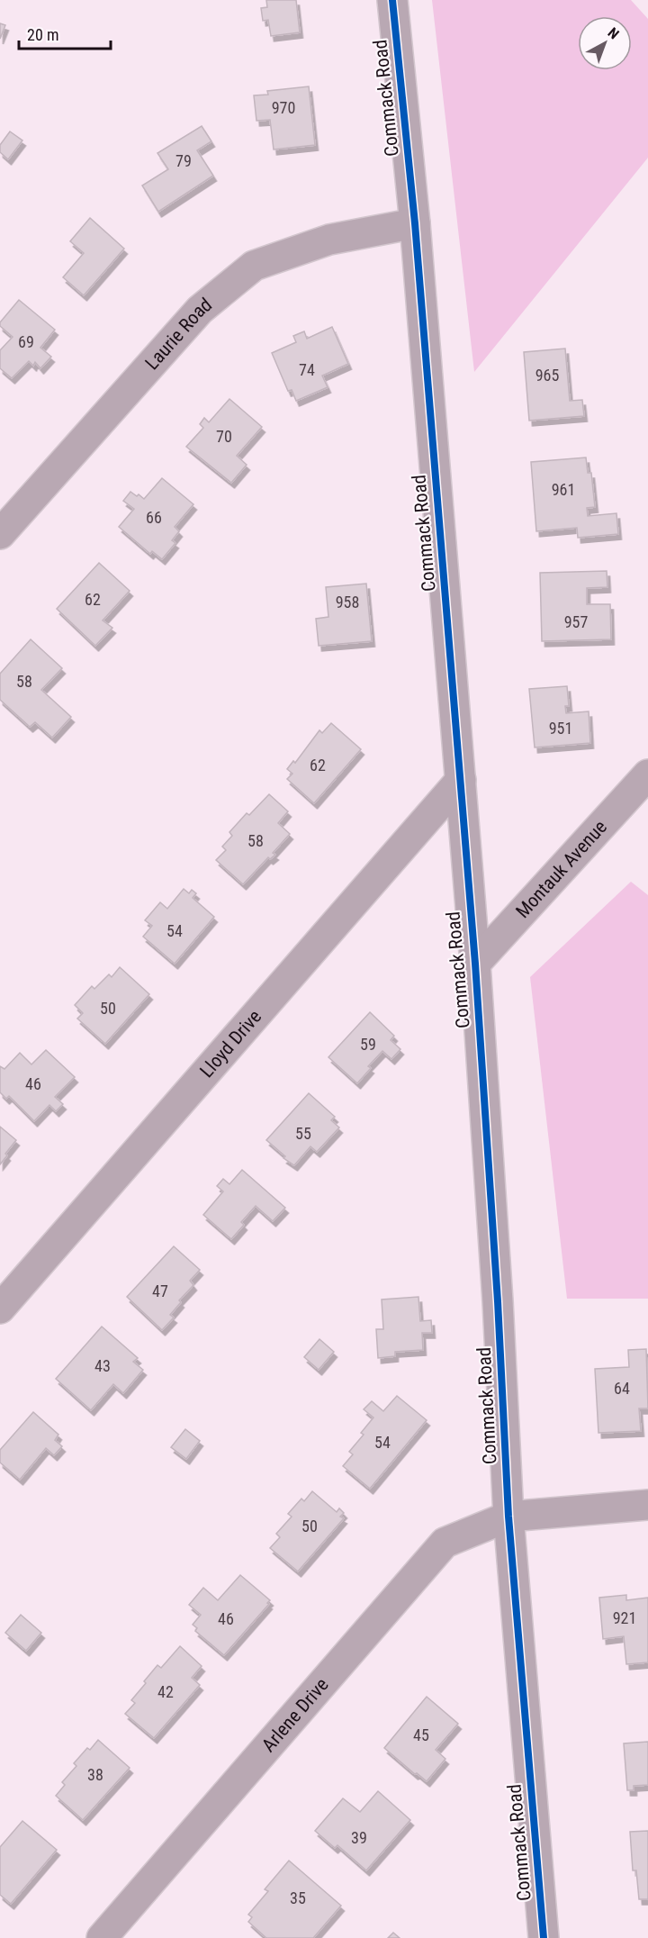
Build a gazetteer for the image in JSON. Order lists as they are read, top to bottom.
{
  "streets": {
    "street": [
      "Commack Road",
      "Laurie Road",
      "Montauk Avenue",
      "Lloyd Drive",
      "Arlene Drive"
    ]
  },
  "crossings": [
    ["Commack Road", "Laurie Road"],
    ["Commack Road", "Montauk Avenue"],
    ["Commack Road", "Lloyd Drive"],
    ["Commack Road", "Arlene Drive"]
  ],
  "house_numbers": [
    "970",
    "79",
    "69",
    "74",
    "965",
    "70",
    "961",
    "66",
    "62",
    "958",
    "957",
    "58",
    "951",
    "62",
    "58",
    "54",
    "50",
    "59",
    "46",
    "55",
    "47",
    "43",
    "64",
    "54",
    "50",
    "921",
    "46",
    "42",
    "45",
    "38",
    "39",
    "35"
  ],
  "scale_bar": "20 m",
  "north": "top right"
}
